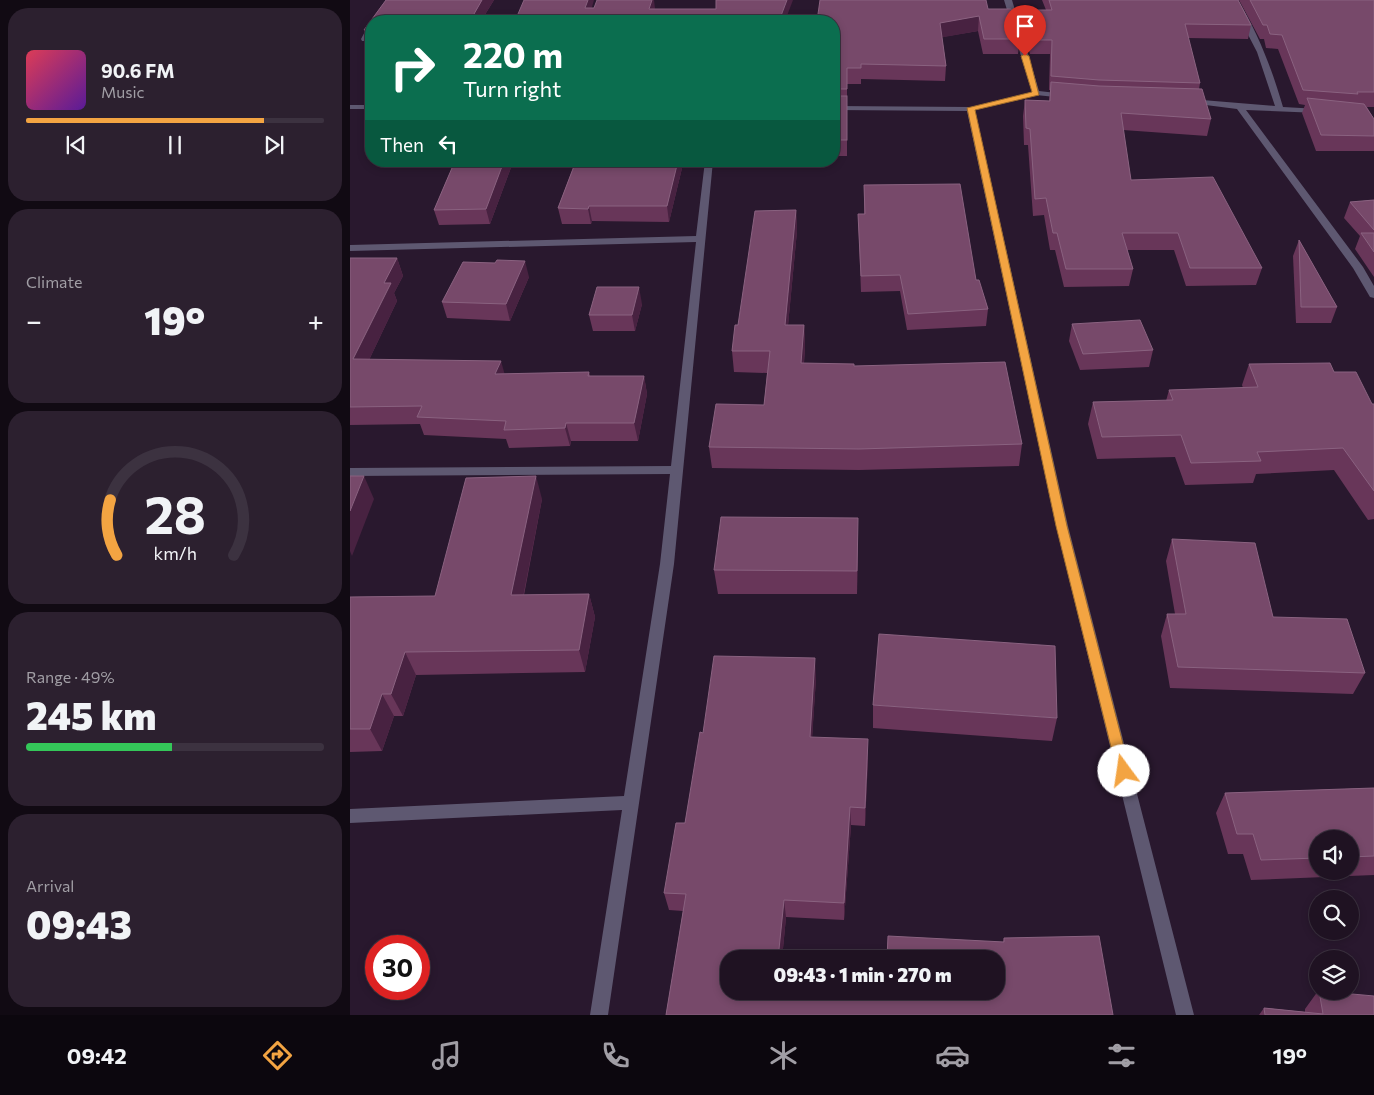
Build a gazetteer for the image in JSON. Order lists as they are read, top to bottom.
{
  "page": {
    "turn": ["220 m", "Turn right"],
    "song": ["90.6 FM", "Music"],
    "then": "Then",
    "tile": [
      "Climate",
      ["Range · 49%", "245 km"],
      ["Arrival", "09:43"]
    ],
    "heat": ["−", "19°", "+"],
    "limit": "30",
    "trip": "09:43 · 1 min · 270 m",
    "tabs": ["09:42", "19°"],
    "gauge": ["28", "km/h"]
  }
}
